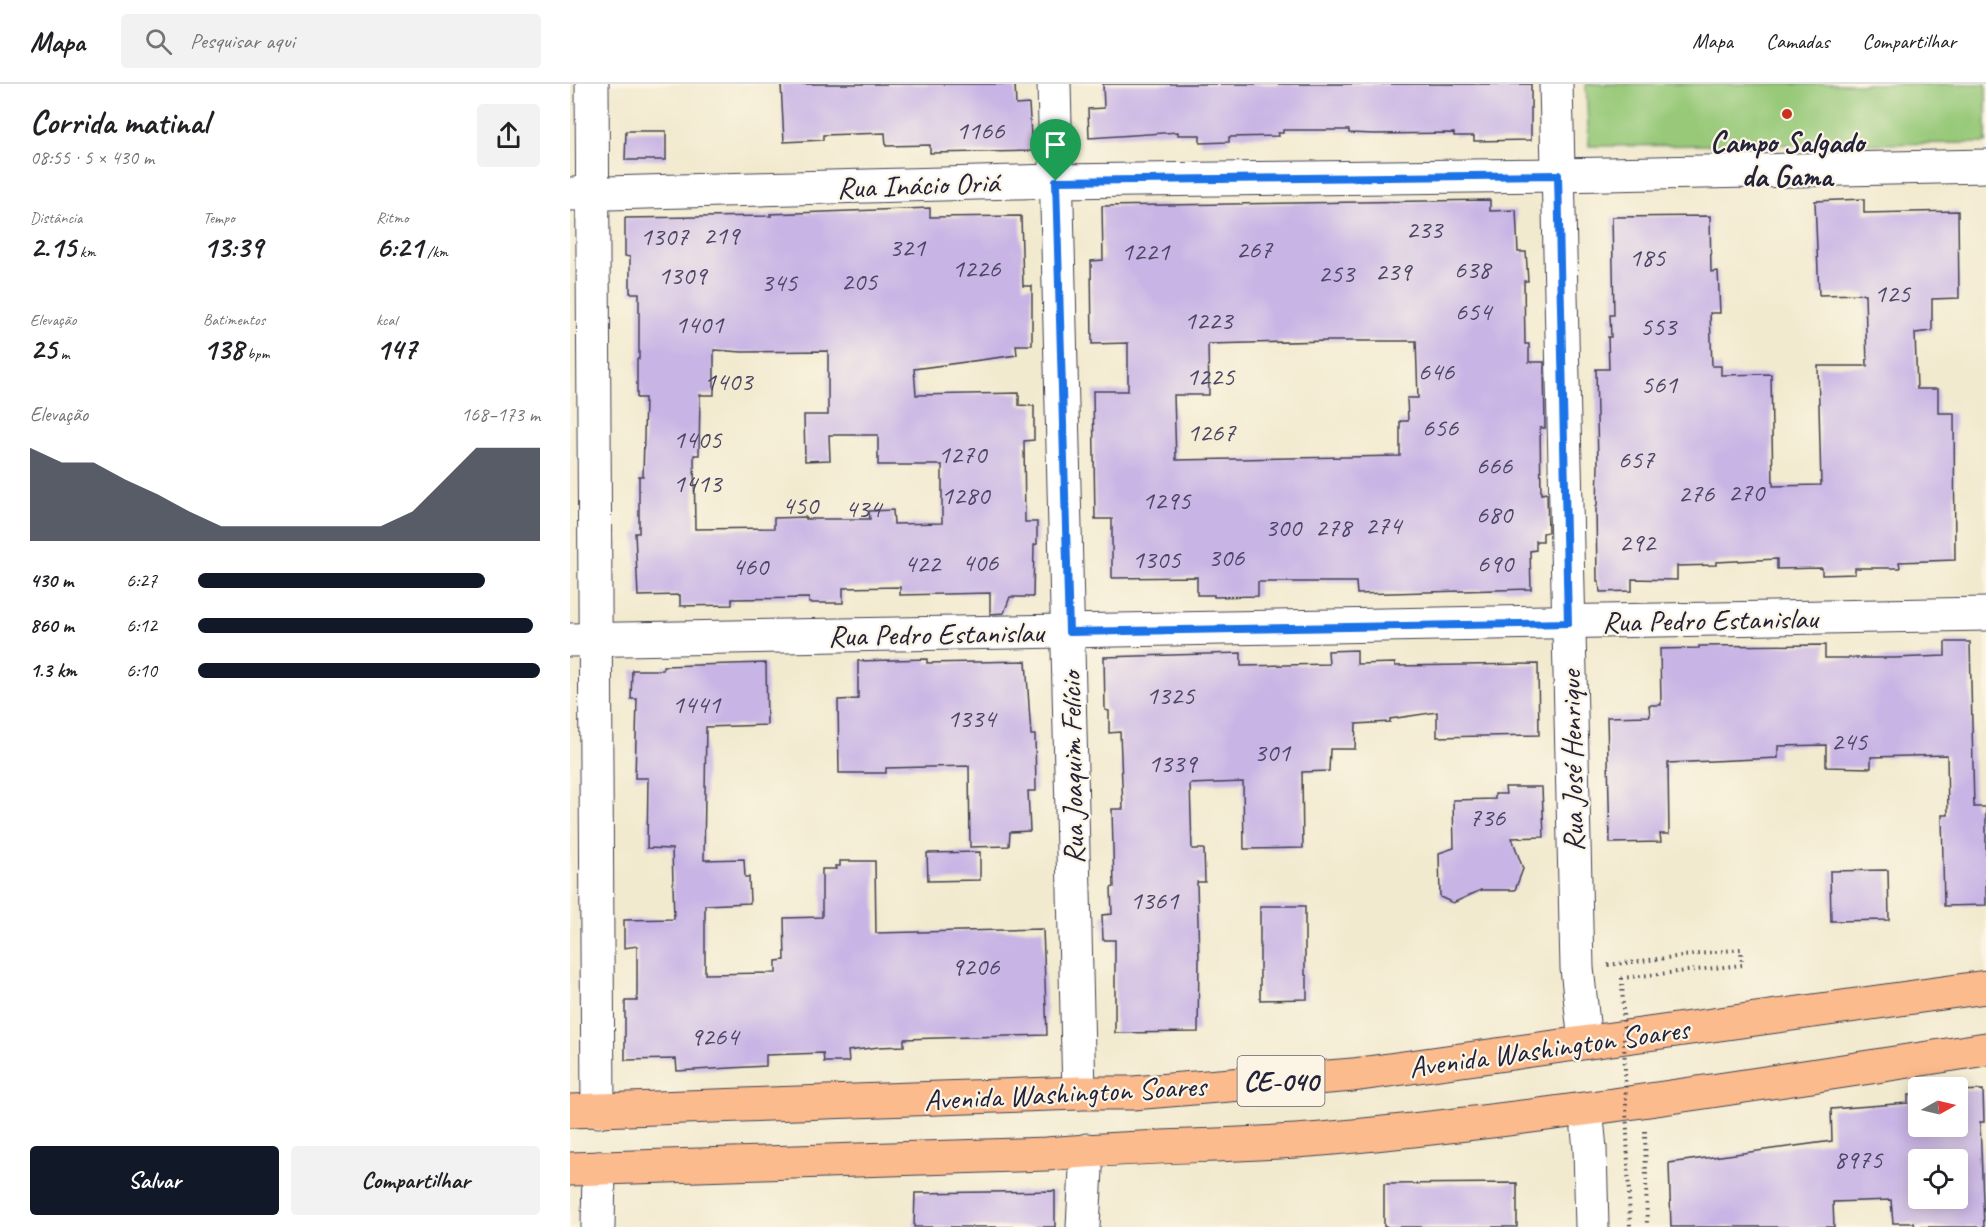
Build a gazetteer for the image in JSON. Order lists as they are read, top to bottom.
{
  "streets": {
    "highway": ["Avenida Washington Soares", "CE-040"],
    "street": [
      "Rua Inácio Oriá",
      "Rua Pedro Estanislau",
      "Rua José Henrique",
      "Rua Joaquim Felício"
    ]
  },
  "crossings": [
    ["Rua Inácio Oriá", "Rua José Henrique"],
    ["Rua Inácio Oriá", "Rua Joaquim Felício"],
    ["Rua Pedro Estanislau", "Rua José Henrique"],
    ["Rua Pedro Estanislau", "Rua Joaquim Felício"],
    ["Rua José Henrique", "Avenida Washington Soares"],
    ["Rua Joaquim Felício", "Avenida Washington Soares"]
  ],
  "places": ["Campo Salgado da Gama"],
  "house_numbers": [
    "1166",
    "233",
    "219",
    "1307",
    "321",
    "267",
    "1221",
    "185",
    "1226",
    "638",
    "239",
    "253",
    "1309",
    "205",
    "345",
    "125",
    "654",
    "1223",
    "1401",
    "553",
    "646",
    "1225",
    "1403",
    "561",
    "656",
    "1267",
    "1405",
    "1270",
    "657",
    "666",
    "1413",
    "270",
    "276",
    "1280",
    "1295",
    "450",
    "434",
    "680",
    "274",
    "300",
    "278",
    "292",
    "306",
    "1305",
    "406",
    "422",
    "690",
    "460",
    "1325",
    "1441",
    "1334",
    "245",
    "301",
    "1339",
    "736",
    "1361",
    "9206",
    "9264",
    "8975"
  ],
  "north": "right",
  "page": {
    "header": "Mapa",
    "search": "Pesquisar aqui",
    "nav": ["Mapa", "Camadas", "Compartilhar"],
    "heading": ["Corrida matinal", "08:55 · 5 × 430 m"],
    "stats": [
      ["Distância", "2.15 km"],
      ["Tempo", "13:39"],
      ["Ritmo", "6:21 /km"],
      ["Elevação", "25 m"],
      ["Batimentos", "138 bpm"],
      ["kcal", "147"]
    ],
    "chart": ["Elevação", "168–173 m"],
    "list": [
      {
        "name": "430 m",
        "note": "6:27"
      },
      {
        "name": "860 m",
        "note": "6:12"
      },
      {
        "name": "1.3 km",
        "note": "6:10"
      }
    ],
    "buttons": ["Salvar", "Compartilhar"]
  }
}
